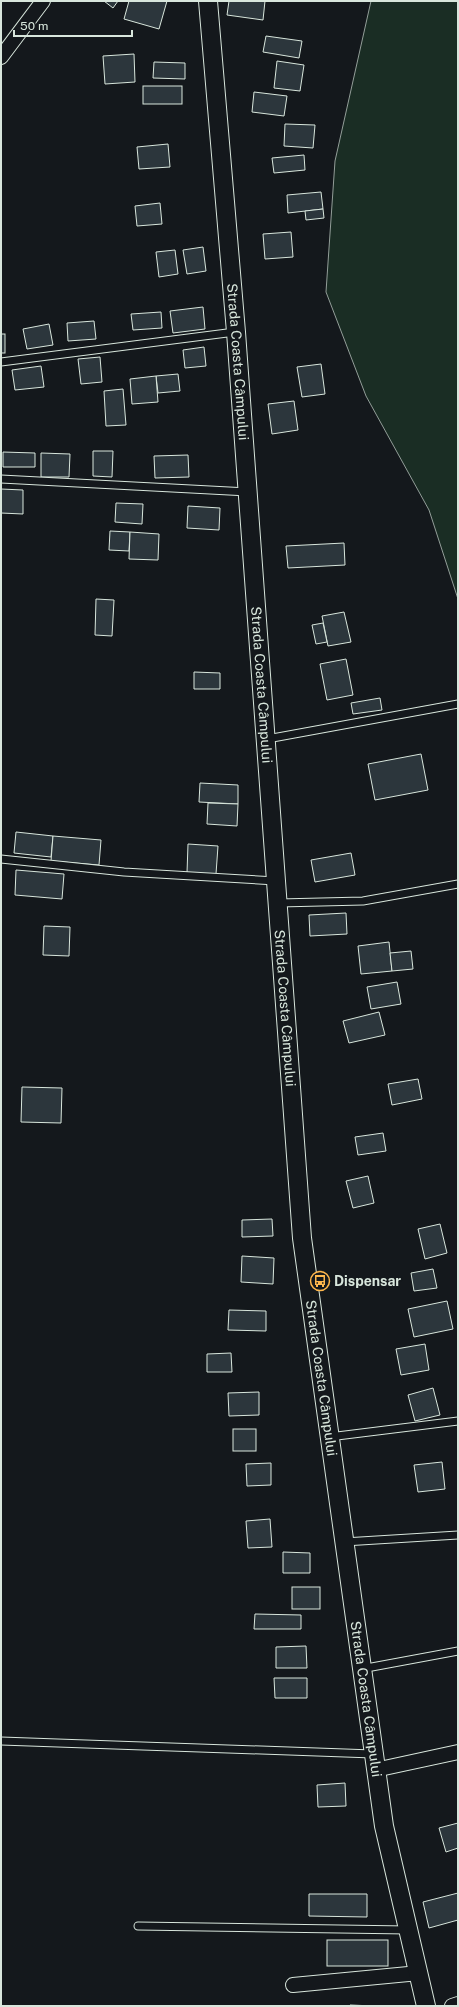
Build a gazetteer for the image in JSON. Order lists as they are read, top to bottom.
{
  "streets": {
    "street": ["Strada Coasta Câmpului"]
  },
  "places": {
    "bus stop": ["Dispensar"]
  },
  "scale_bar": "50 m"
}
